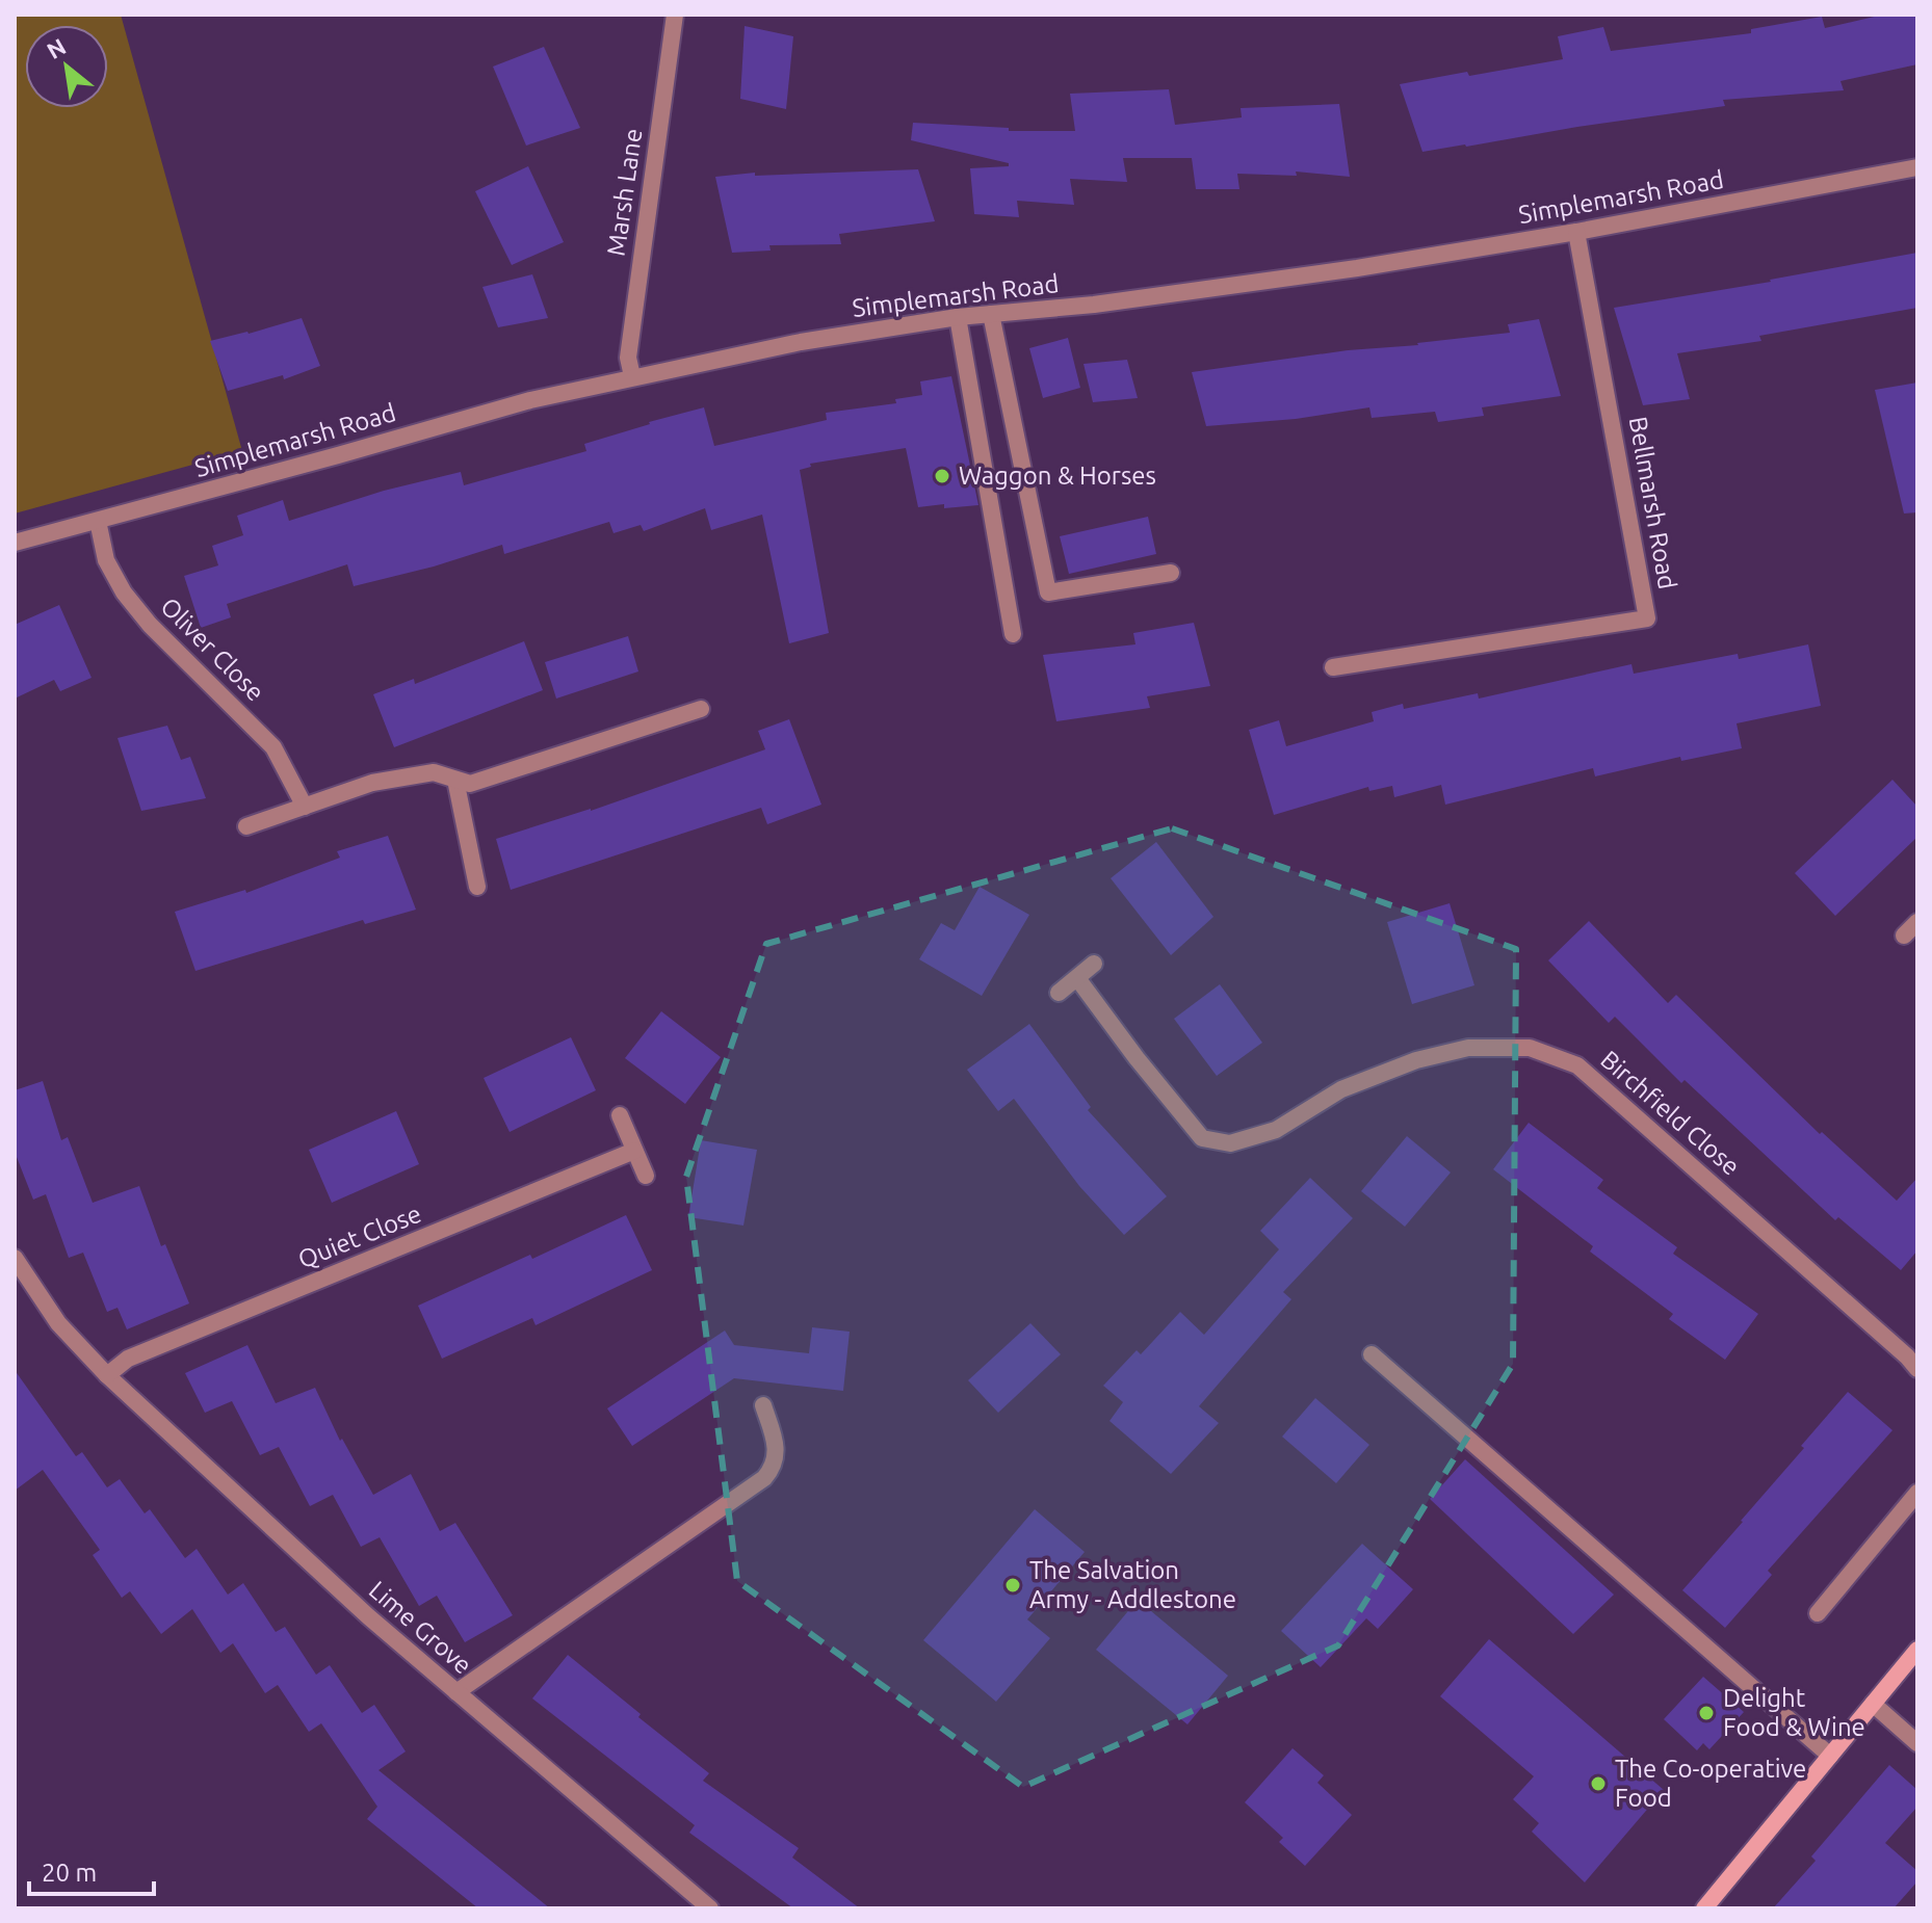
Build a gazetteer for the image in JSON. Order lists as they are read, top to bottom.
{
  "streets": {
    "street": [
      "Marsh Lane",
      "Simplemarsh Road",
      "Bellmarsh Road",
      "Oliver Close",
      "Birchfield Close",
      "Quiet Close",
      "Lime Grove"
    ]
  },
  "crossings": [
    ["Marsh Lane", "Simplemarsh Road"],
    ["Simplemarsh Road", "Bellmarsh Road"],
    ["Simplemarsh Road", "Oliver Close"],
    ["Quiet Close", "Lime Grove"]
  ],
  "places": [
    "Waggon & Horses",
    "The Salvation Army - Addlestone",
    "Delight Food & Wine",
    "The Co-operative Food"
  ],
  "scale_bar": "20 m",
  "north": "top left"
}
